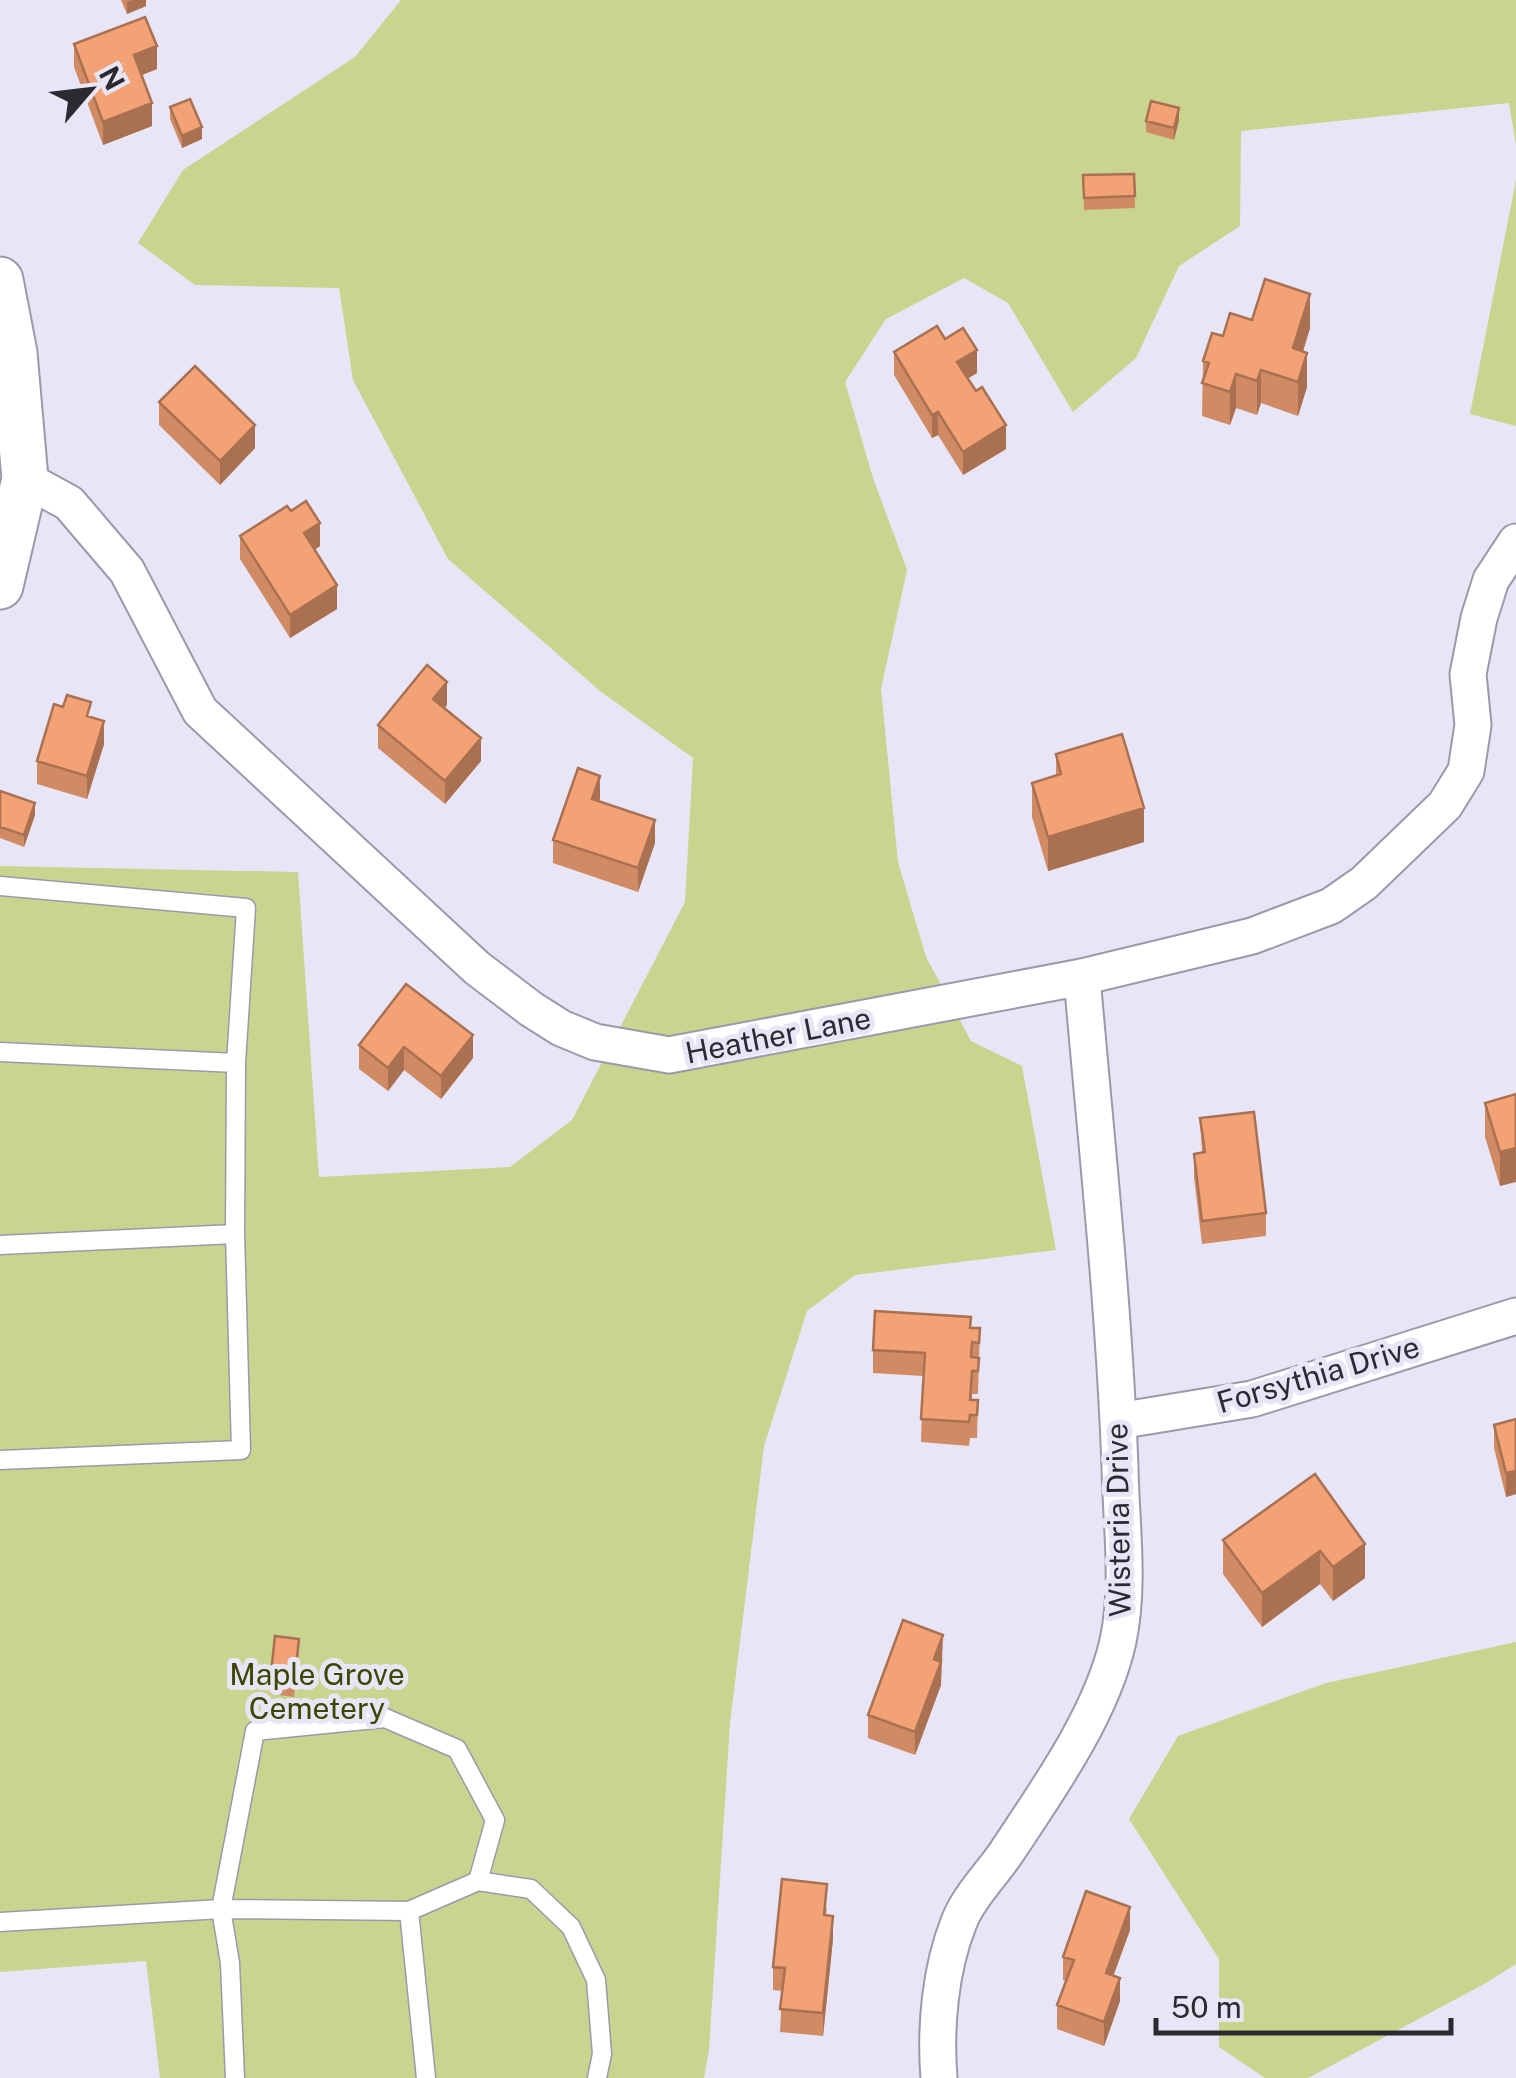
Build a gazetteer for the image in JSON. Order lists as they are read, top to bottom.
{
  "streets": {
    "street": ["Heather Lane", "Forsythia Drive", "Wisteria Drive"]
  },
  "crossings": [
    ["Heather Lane", "Wisteria Drive"],
    ["Forsythia Drive", "Wisteria Drive"]
  ],
  "parks": ["Maple Grove Cemetery"],
  "scale_bar": "50 m",
  "north": "top right"
}
